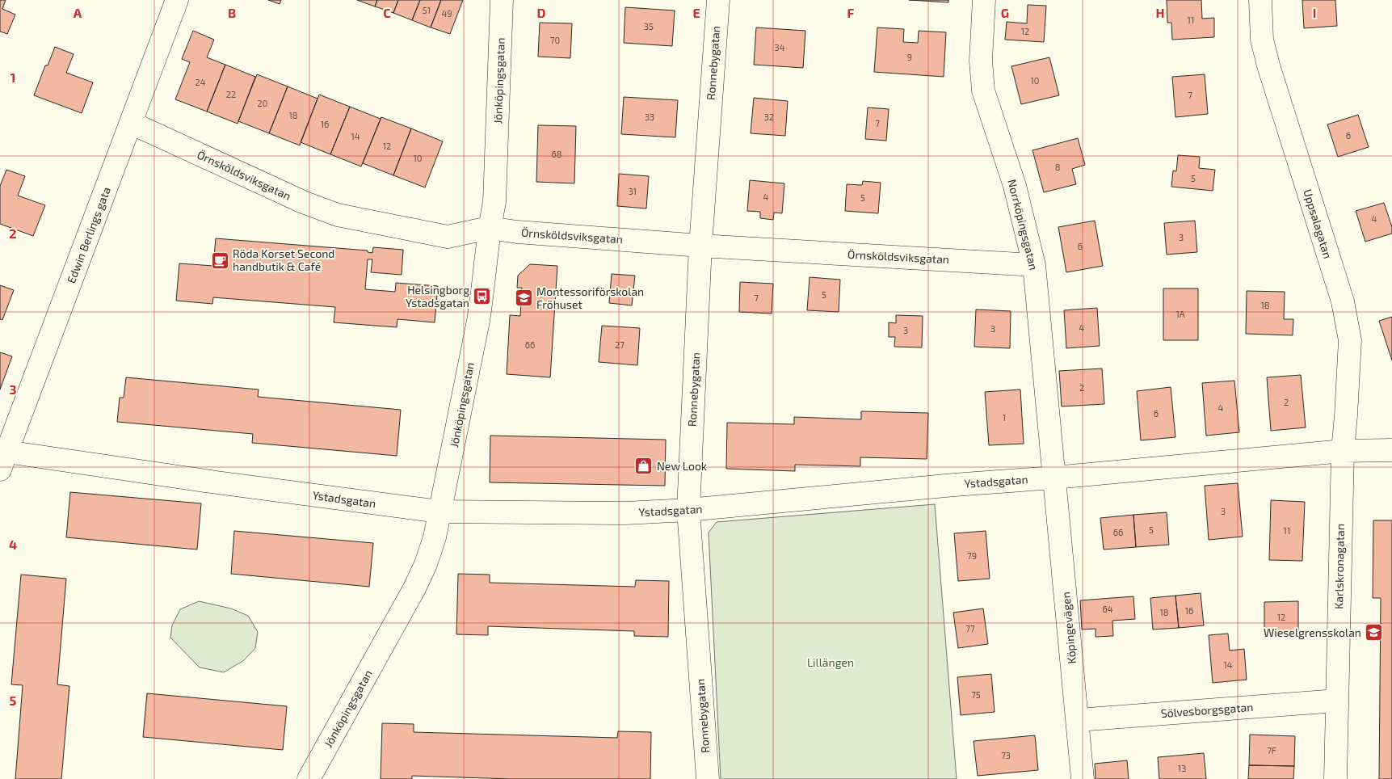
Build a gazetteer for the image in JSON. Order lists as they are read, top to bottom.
{
  "streets": {
    "street": [
      "Ronnebygatan",
      "Jönköpingsgatan",
      "Örnsköldsviksgatan",
      "Uppsalagatan",
      "Norrköpingsgatan",
      "Edwin Berlings gata",
      "Ystadsgatan",
      "Karlskronagatan",
      "Köpingevägen",
      "Sölvesborgsgatan"
    ]
  },
  "crossings": [
    ["Ronnebygatan", "Örnsköldsviksgatan"],
    ["Ronnebygatan", "Ystadsgatan"],
    ["Jönköpingsgatan", "Örnsköldsviksgatan"],
    ["Jönköpingsgatan", "Ystadsgatan"],
    ["Örnsköldsviksgatan", "Norrköpingsgatan"],
    ["Örnsköldsviksgatan", "Edwin Berlings gata"],
    ["Uppsalagatan", "Ystadsgatan"],
    ["Uppsalagatan", "Karlskronagatan"],
    ["Norrköpingsgatan", "Ystadsgatan"],
    ["Norrköpingsgatan", "Köpingevägen"],
    ["Edwin Berlings gata", "Ystadsgatan"],
    ["Ystadsgatan", "Karlskronagatan"],
    ["Ystadsgatan", "Köpingevägen"],
    ["Karlskronagatan", "Sölvesborgsgatan"],
    ["Köpingevägen", "Sölvesborgsgatan"]
  ],
  "parks": ["Lillängen"],
  "places": {
    "cafe": ["Röda Korset Second handbutik & Café"],
    "bus stop": ["Helsingborg Ystadsgatan"],
    "school or university": ["Montessoriförskolan Fröhuset", "Wieselgrensskolan"],
    "shop": ["New Look"]
  },
  "house_numbers": [
    "51",
    "49",
    "11",
    "35",
    "12",
    "70",
    "34",
    "9",
    "10",
    "24",
    "22",
    "7",
    "20",
    "18",
    "33",
    "32",
    "7",
    "16",
    "6",
    "14",
    "12",
    "68",
    "10",
    "8",
    "5",
    "31",
    "4",
    "5",
    "4",
    "3",
    "6",
    "5",
    "7",
    "1B",
    "1A",
    "4",
    "3",
    "3",
    "66",
    "27",
    "2",
    "2",
    "4",
    "6",
    "1",
    "3",
    "5",
    "11",
    "66",
    "79",
    "64",
    "16",
    "18",
    "12",
    "77",
    "14",
    "75",
    "7F",
    "73",
    "13"
  ],
  "grid": {
    "columns": [
      "A",
      "B",
      "C",
      "D",
      "E",
      "F",
      "G",
      "H",
      "I"
    ],
    "rows": [
      "1",
      "2",
      "3",
      "4",
      "5"
    ]
  }
}
